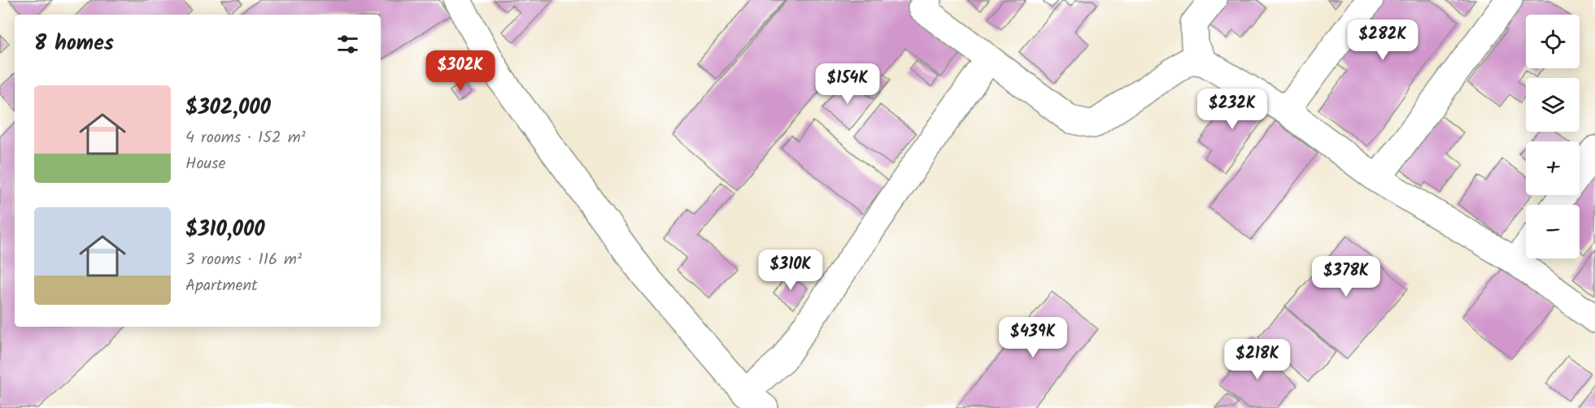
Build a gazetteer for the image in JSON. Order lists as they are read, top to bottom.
{
  "page": {
    "map_buttons": ["+", "−"],
    "heading": "8 homes",
    "price": [
      "$282K",
      "$302K",
      "$154K",
      "$232K",
      "$310K",
      "$378K",
      "$439K",
      "$218K"
    ],
    "list": [
      {
        "name": "$302,000",
        "note": "4 rooms · 152 m² · House"
      },
      {
        "name": "$310,000",
        "note": "3 rooms · 116 m² · Apartment"
      }
    ]
  }
}
